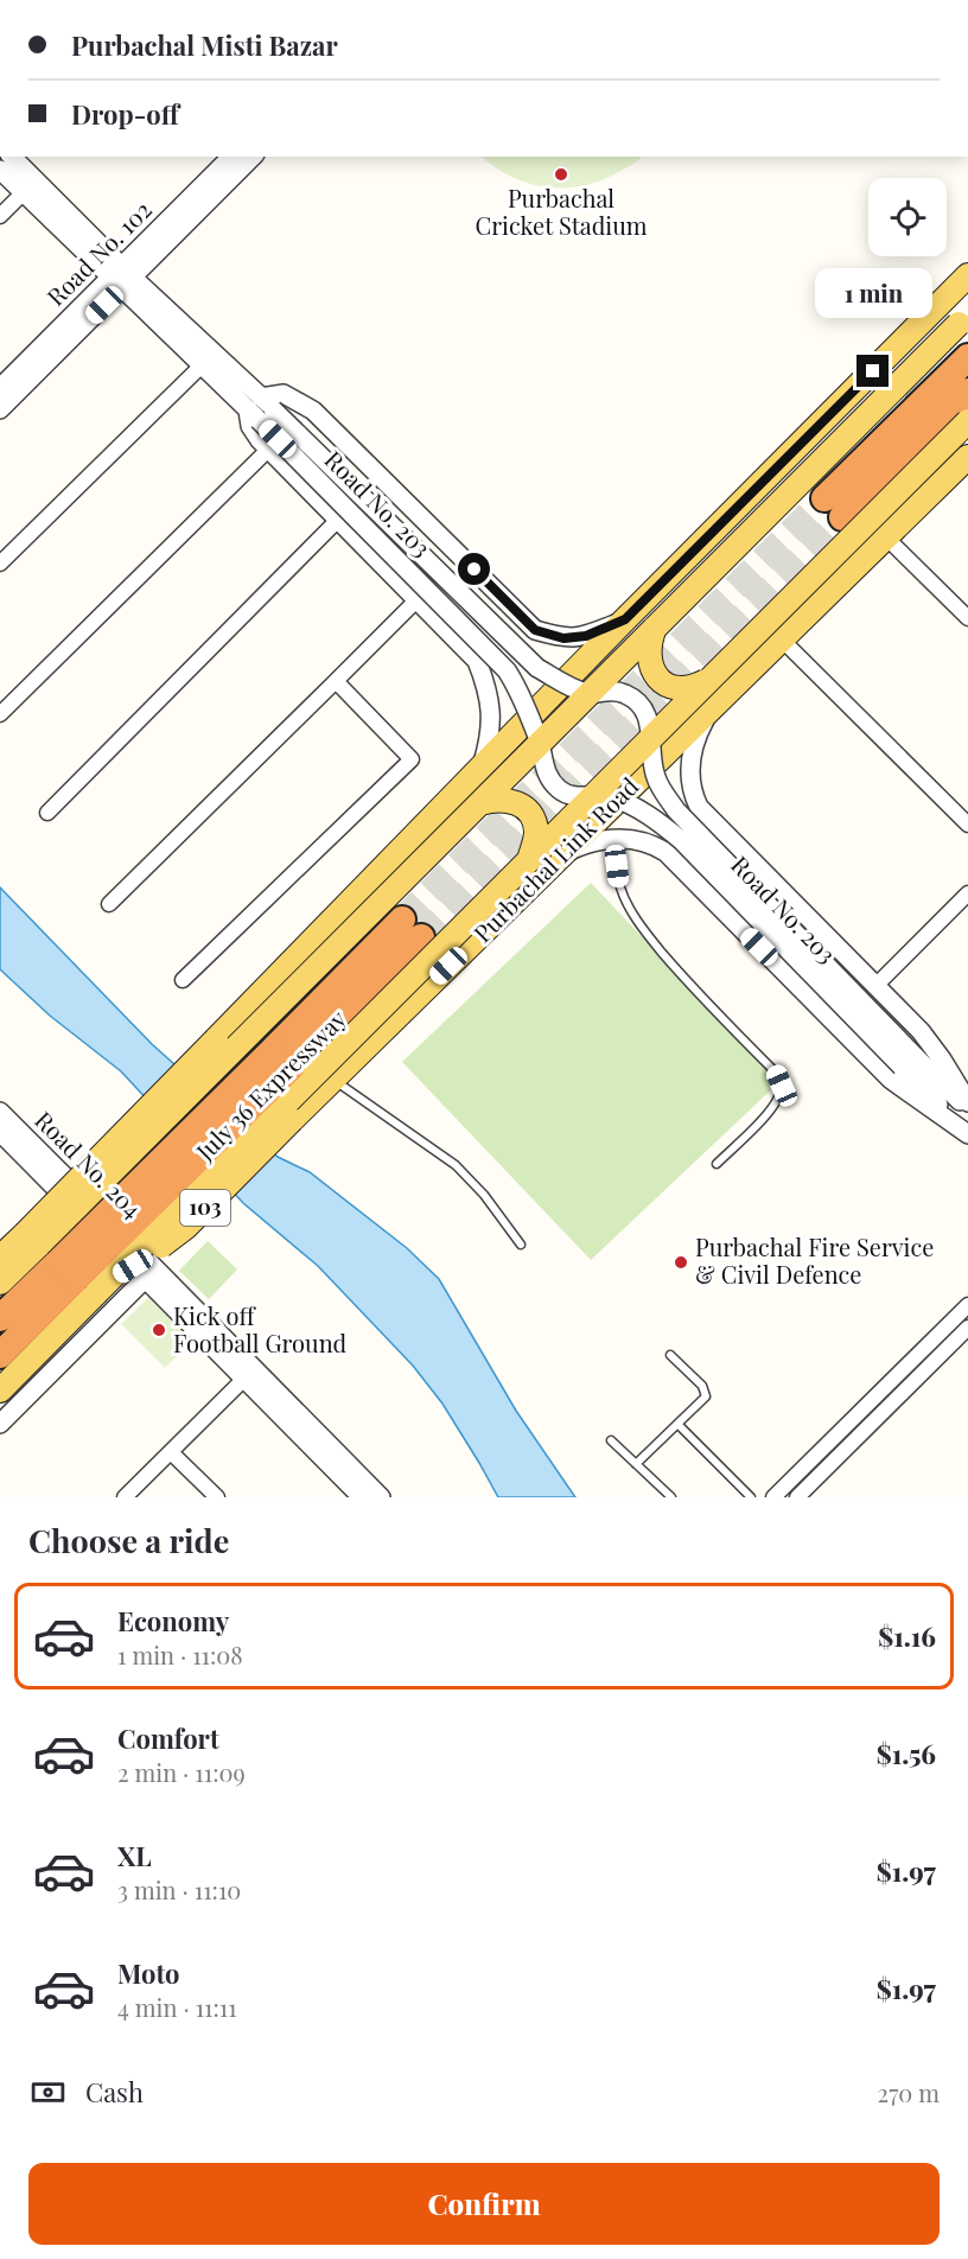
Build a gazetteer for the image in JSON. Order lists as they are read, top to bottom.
{
  "streets": {
    "highway": ["July 36 Expressway"],
    "main road": ["Purbachal Link Road", "103"],
    "street": ["Road No. 102", "Road No. 203", "Road No. 204"]
  },
  "crossings": [
    ["Road No. 102", "Road No. 203"],
    ["Road No. 203", "Purbachal Link Road"],
    ["Purbachal Link Road", "July 36 Expressway"]
  ],
  "places": ["Purbachal Cricket Stadium", "Purbachal Fire Service & Civil Defence", "Kick off Football Ground"],
  "page": {
    "banner": ["Purbachal Misti Bazar", "Drop-off"],
    "bubble": "1 min",
    "heading": "Choose a ride",
    "list": [
      {
        "name": "Economy",
        "note": "1 min · 11:08",
        "value": "$1.16"
      },
      {
        "name": "Comfort",
        "note": "2 min · 11:09",
        "value": "$1.56"
      },
      {
        "name": "XL",
        "note": "3 min · 11:10",
        "value": "$1.97"
      },
      {
        "name": "Moto",
        "note": "4 min · 11:11",
        "value": "$1.97"
      }
    ],
    "pay": ["Cash", "270 m"],
    "buttons": "Confirm"
  }
}
